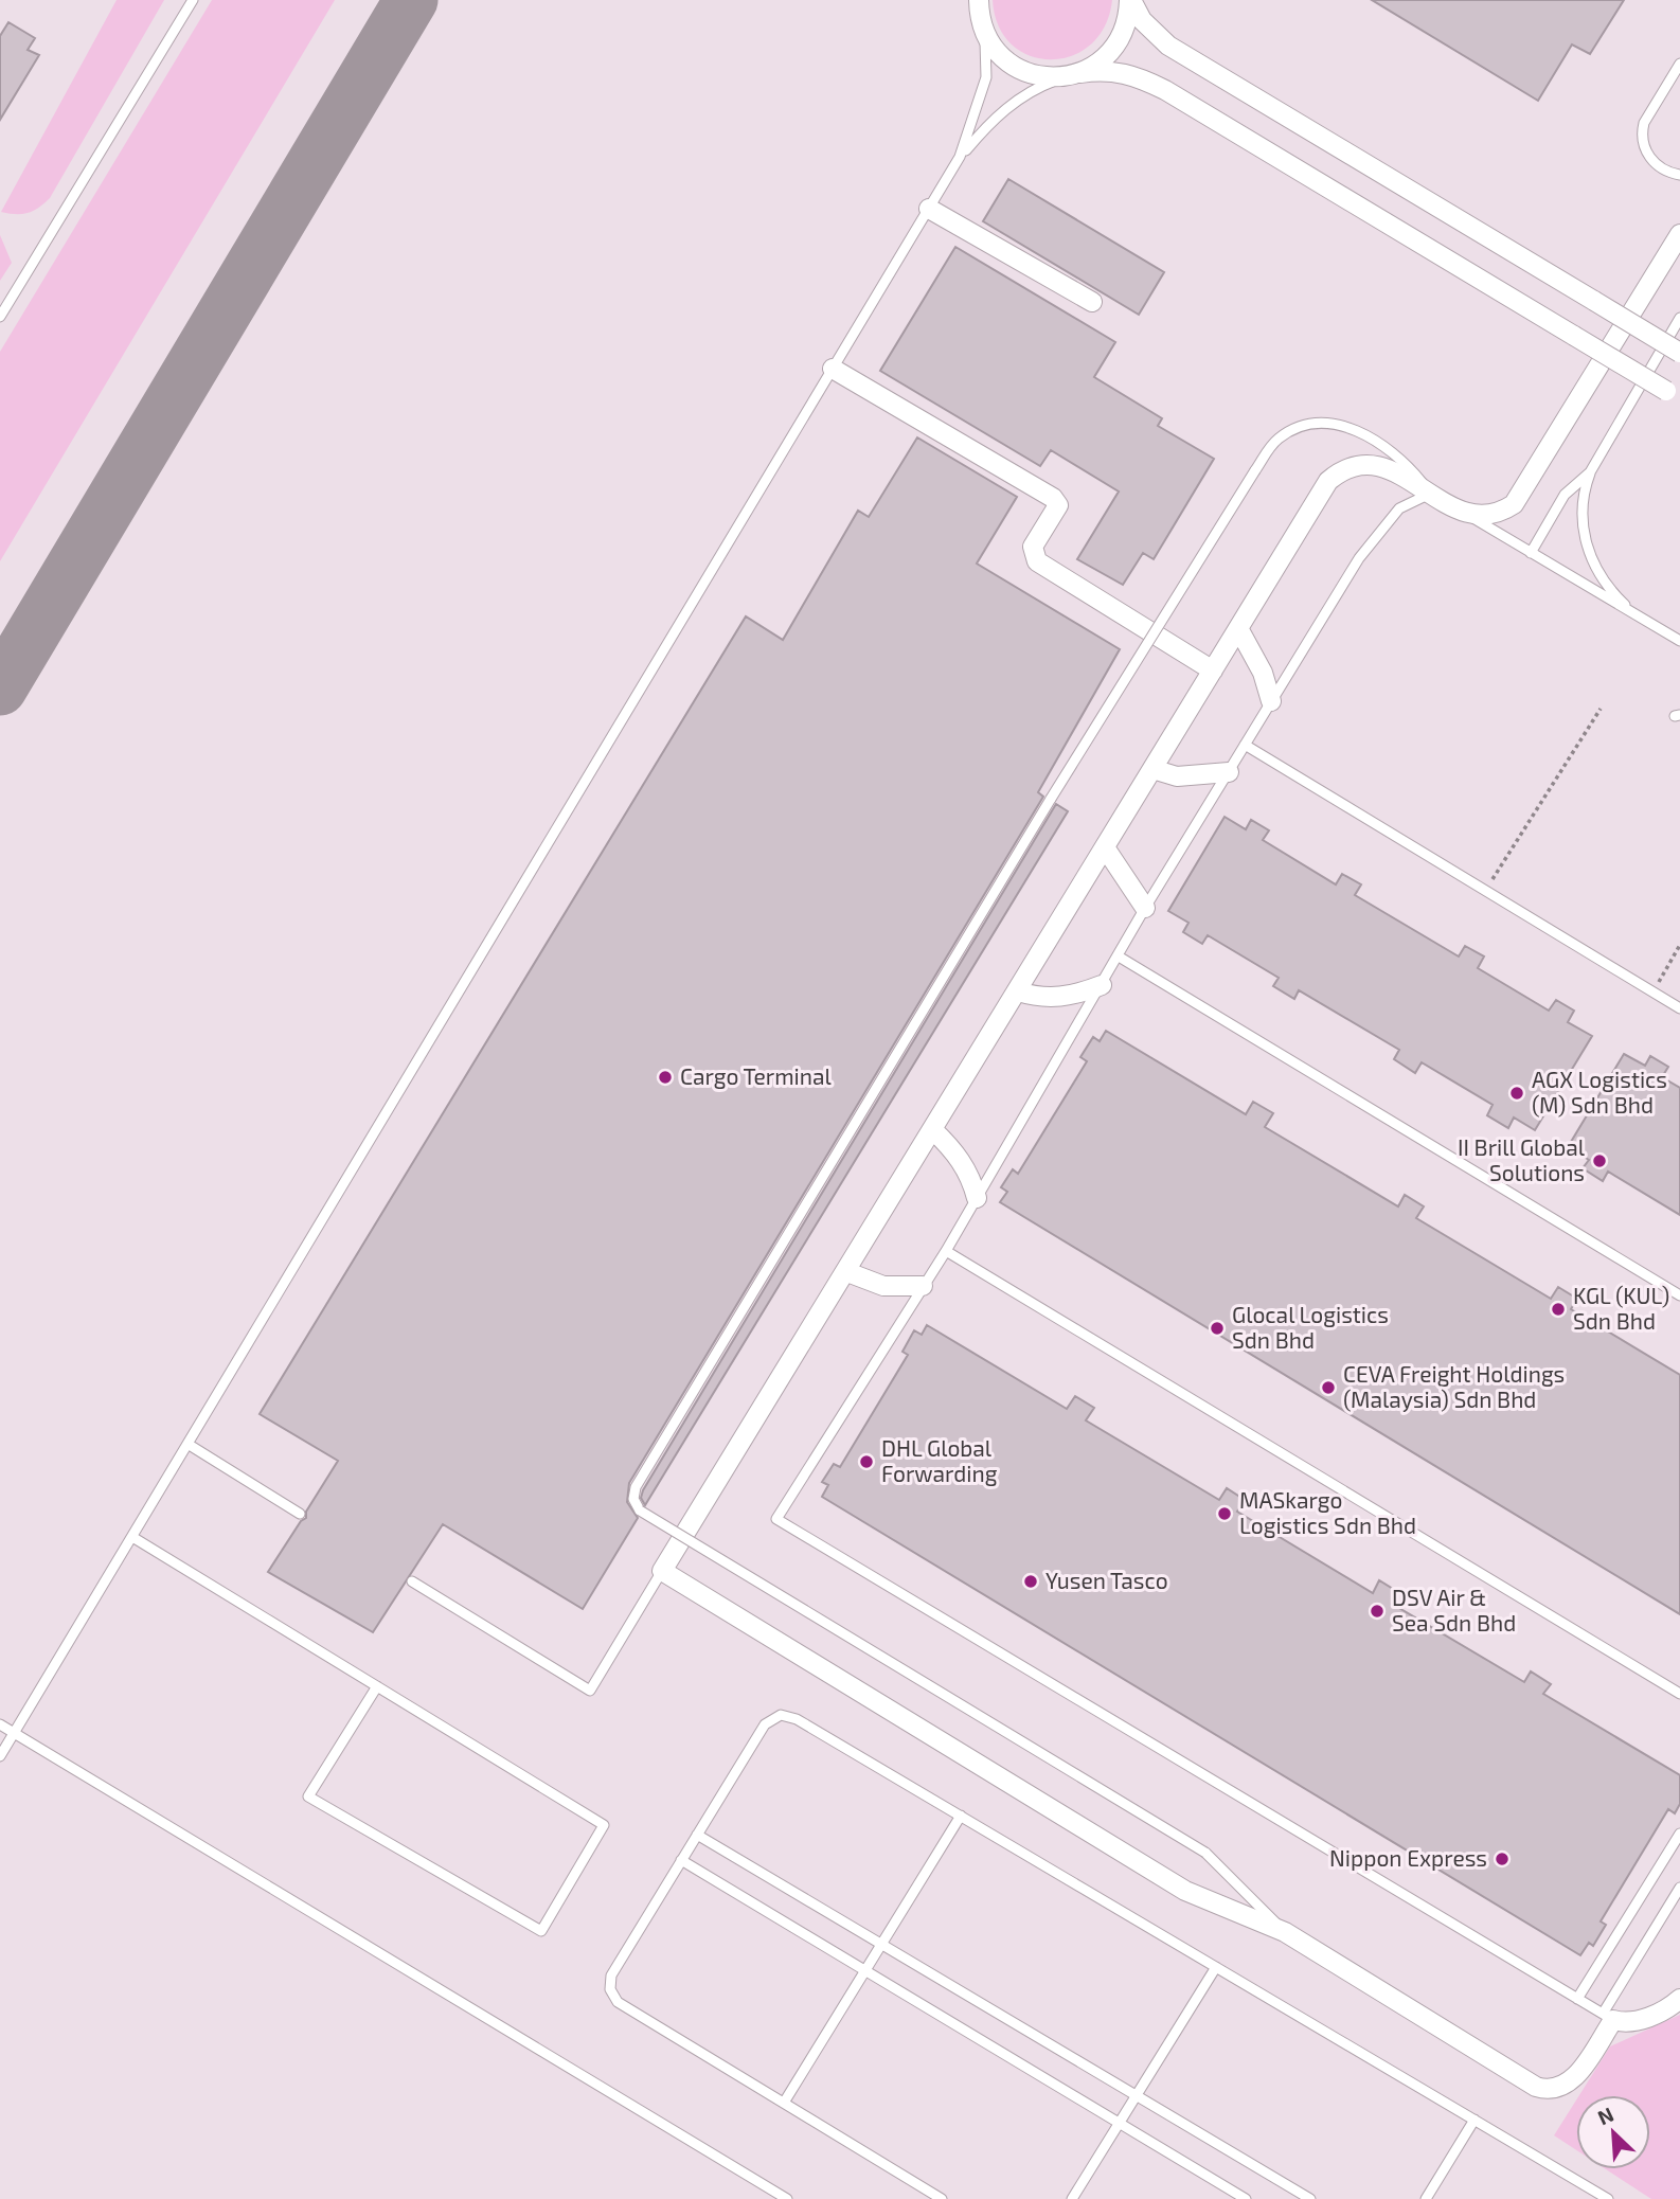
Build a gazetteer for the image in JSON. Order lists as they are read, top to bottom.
{
  "places": [
    "Cargo Terminal",
    "AGX Logistics (M) Sdn Bhd",
    "II Brill Global Solutions",
    "KGL (KUL) Sdn Bhd",
    "Glocal Logistics Sdn Bhd",
    "CEVA Freight Holdings (Malaysia) Sdn Bhd",
    "DHL Global Forwarding",
    "MASkargo Logistics Sdn Bhd",
    "Yusen Tasco",
    "DSV Air & Sea Sdn Bhd",
    "Nippon Express"
  ],
  "north": "top left"
}
